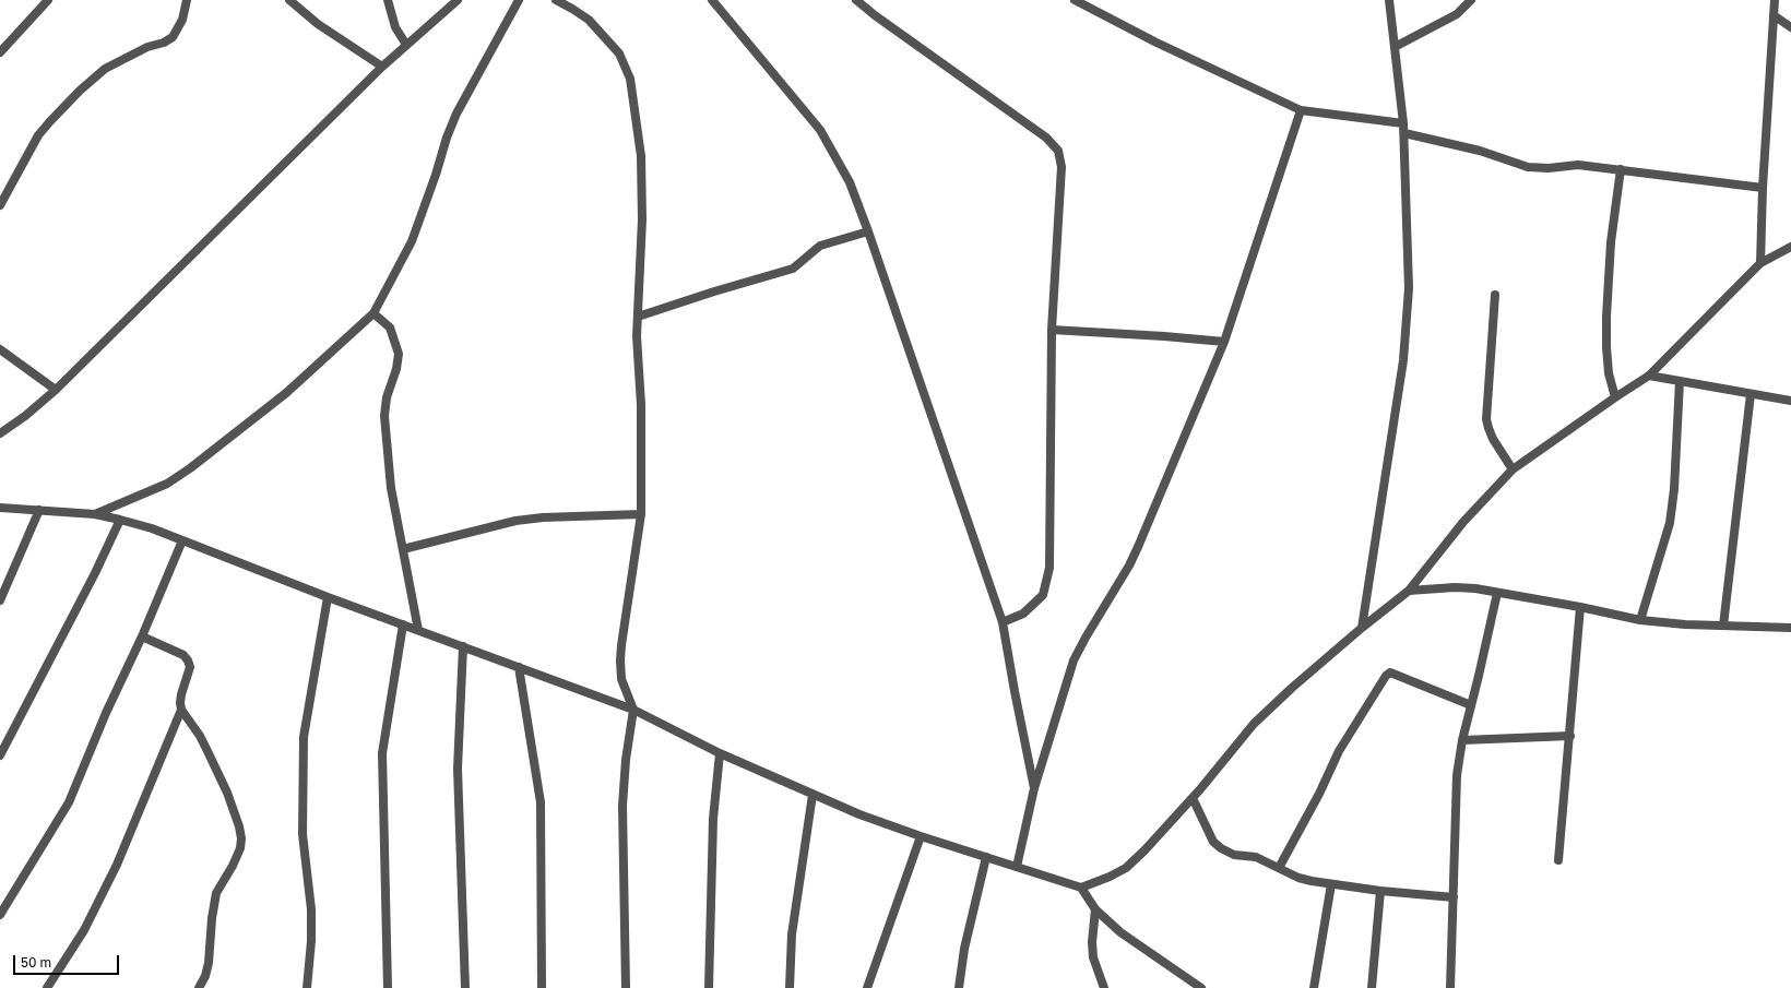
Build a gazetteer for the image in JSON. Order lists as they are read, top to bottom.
{
  "scale_bar": "50 m"
}
